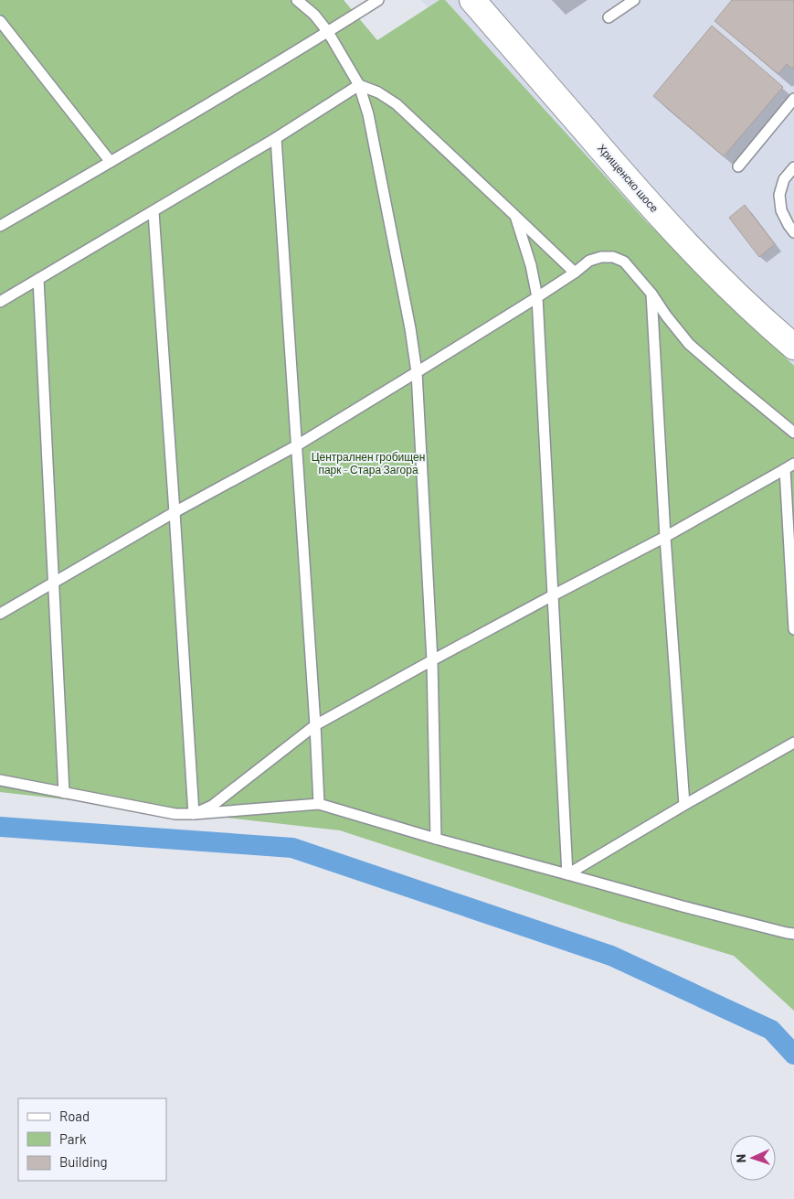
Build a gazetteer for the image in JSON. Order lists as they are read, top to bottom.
{
  "streets": {
    "street": ["Хрищенско шосе"]
  },
  "parks": ["Централнен гробищен парк - Стара Загора"],
  "legend": ["Road", "Park", "Building"],
  "north": "left"
}
